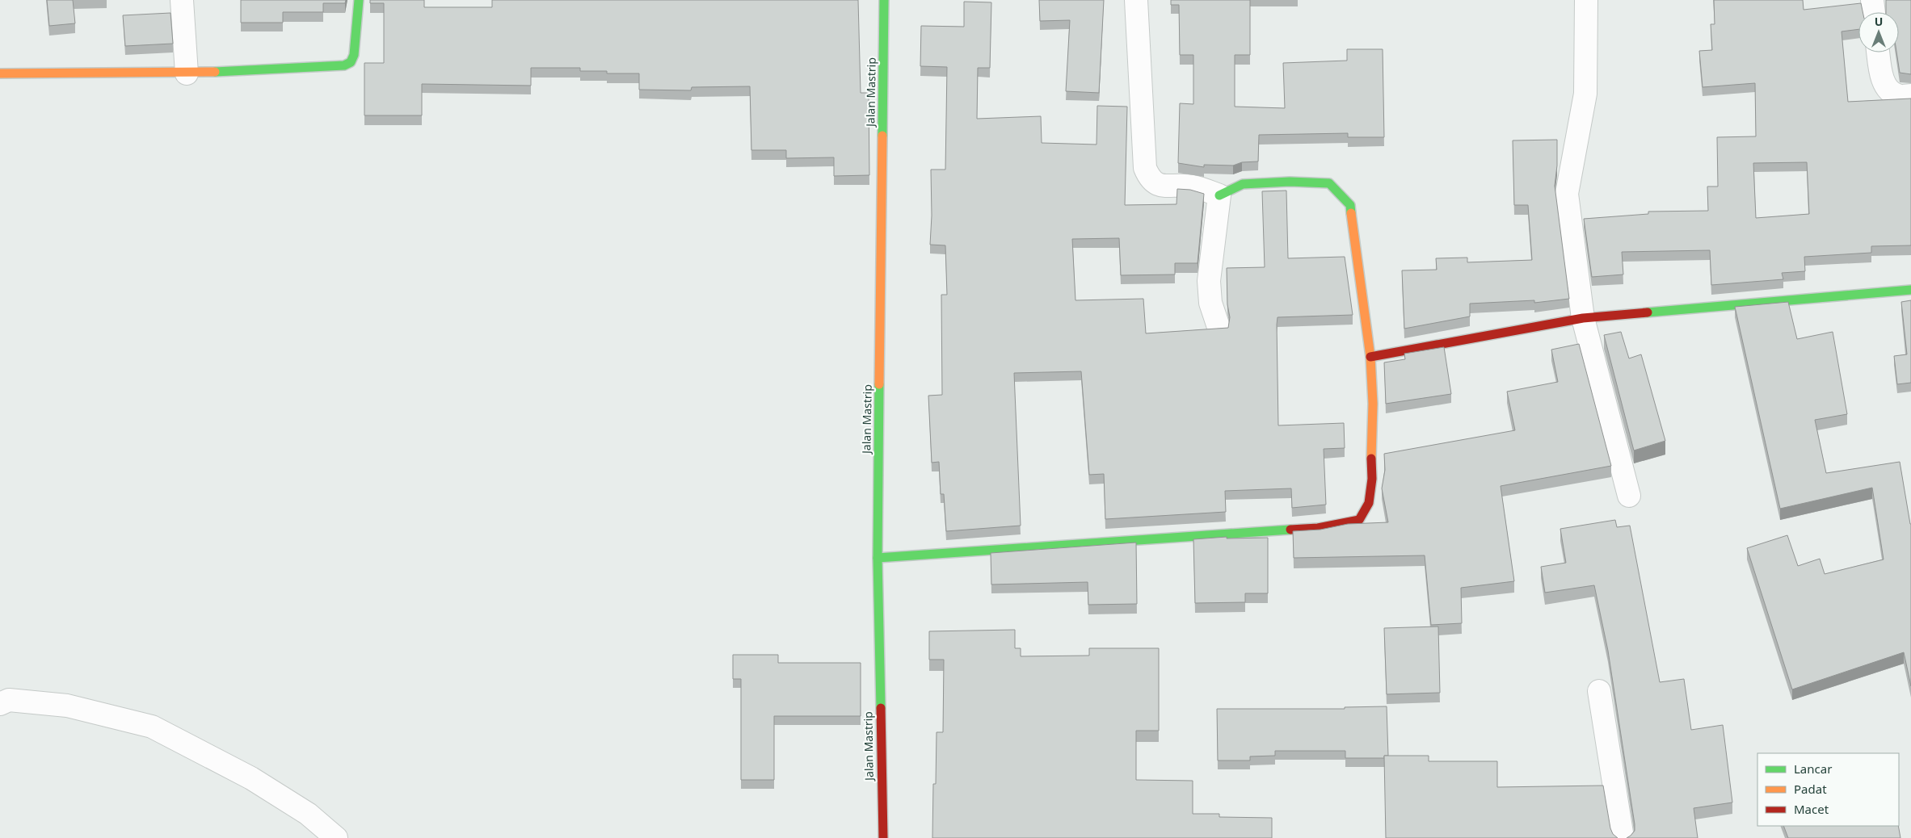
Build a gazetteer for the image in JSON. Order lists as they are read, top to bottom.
{
  "streets": {
    "street": ["Jalan Mastrip"]
  },
  "legend": ["Lancar", "Padat", "Macet"],
  "north": "top"
}
